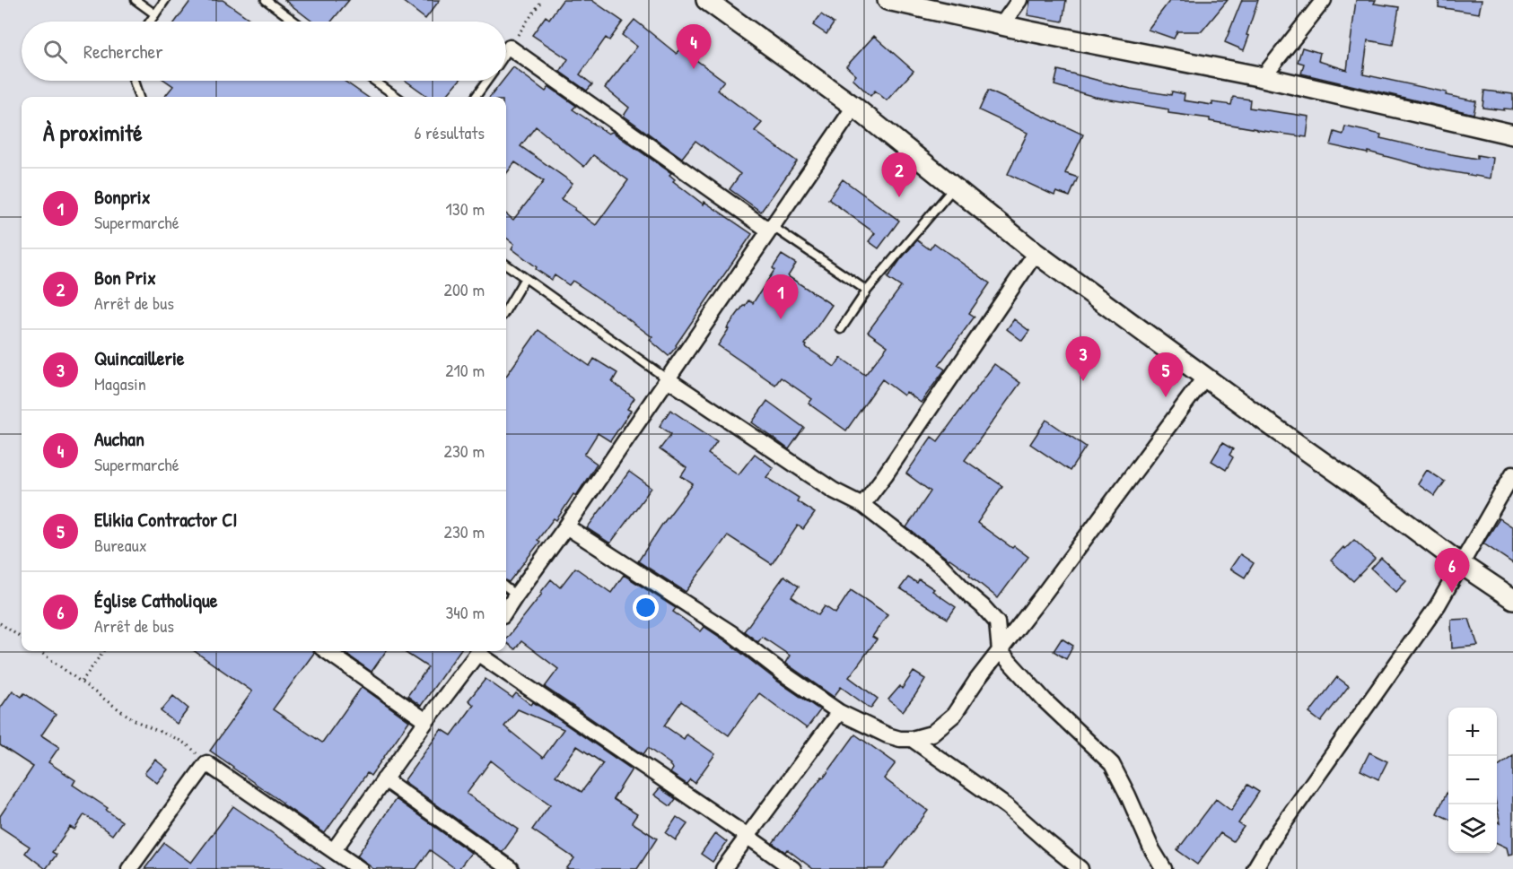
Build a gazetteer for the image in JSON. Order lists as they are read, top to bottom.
{
  "page": {
    "search": "Rechercher",
    "pins": [
      "4",
      "2",
      "1",
      "3",
      "5",
      "6"
    ],
    "heading": ["À proximité", "6 résultats"],
    "list": [
      {
        "mark": "1",
        "name": "Bonprix",
        "note": "Supermarché",
        "value": "130 m"
      },
      {
        "mark": "2",
        "name": "Bon Prix",
        "note": "Arrêt de bus",
        "value": "200 m"
      },
      {
        "mark": "3",
        "name": "Quincaillerie",
        "note": "Magasin",
        "value": "210 m"
      },
      {
        "mark": "4",
        "name": "Auchan",
        "note": "Supermarché",
        "value": "230 m"
      },
      {
        "mark": "5",
        "name": "Elikia Contractor CI",
        "note": "Bureaux",
        "value": "230 m"
      },
      {
        "mark": "6",
        "name": "Église Catholique",
        "note": "Arrêt de bus",
        "value": "340 m"
      }
    ],
    "map_buttons": ["+", "−"]
  }
}
